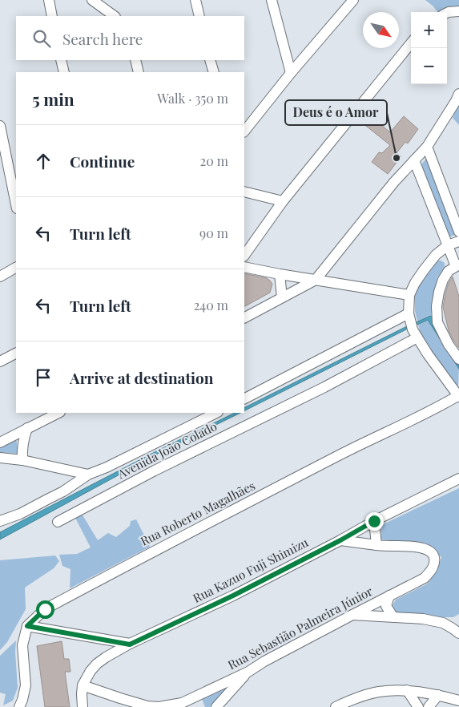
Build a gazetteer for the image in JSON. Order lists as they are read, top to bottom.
{
  "streets": {
    "street": [
      "Avenida João Colado",
      "Rua Roberto Magalhães",
      "Rua Kazuo Fuji Shimizu",
      "Rua Sebastião Palmeira Júnior"
    ]
  },
  "crossings": [
    ["Rua Kazuo Fuji Shimizu", "Rua Sebastião Palmeira Júnior"]
  ],
  "places": ["Deus é o Amor"],
  "north": "bottom right",
  "page": {
    "map_buttons": ["+", "−"],
    "search": "Search here",
    "heading": ["5 min", "Walk · 350 m"],
    "list": [
      ["Continue", "20 m"],
      ["Turn left", "90 m"],
      ["Turn left", "240 m"],
      "Arrive at destination"
    ]
  }
}
